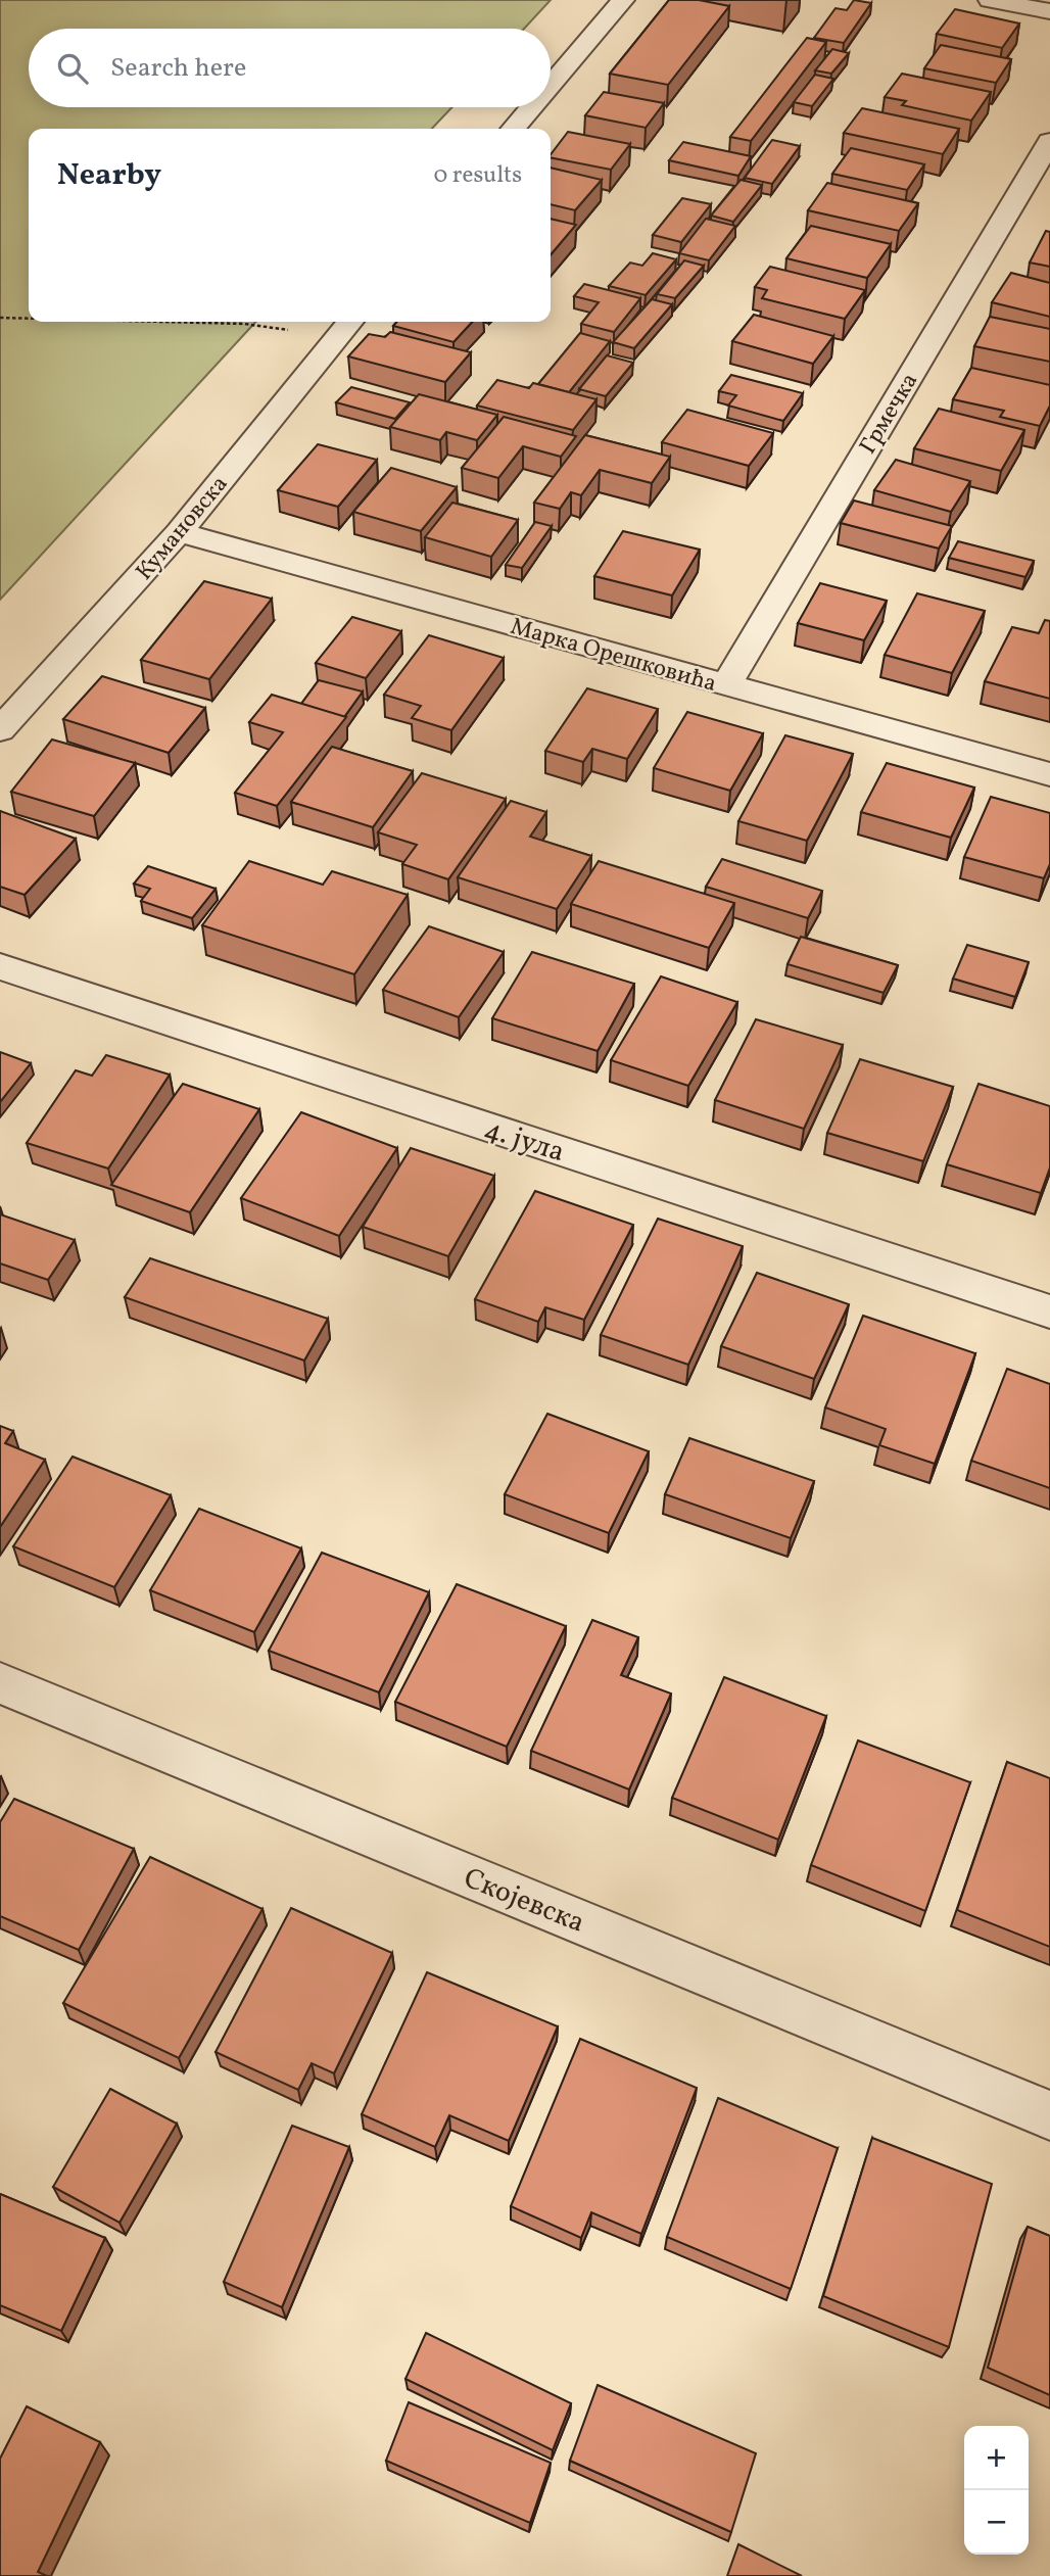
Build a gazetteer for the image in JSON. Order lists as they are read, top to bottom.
{
  "streets": {
    "street": [
      "Грмечка",
      "Кумановска",
      "Марка Орешковића",
      "4. јула",
      "Скојевска"
    ]
  },
  "crossings": [
    ["Грмечка", "Марка Орешковића"],
    ["Кумановска", "Марка Орешковића"]
  ],
  "page": {
    "search": "Search here",
    "heading": ["Nearby", "0 results"],
    "map_buttons": ["+", "−"]
  }
}
